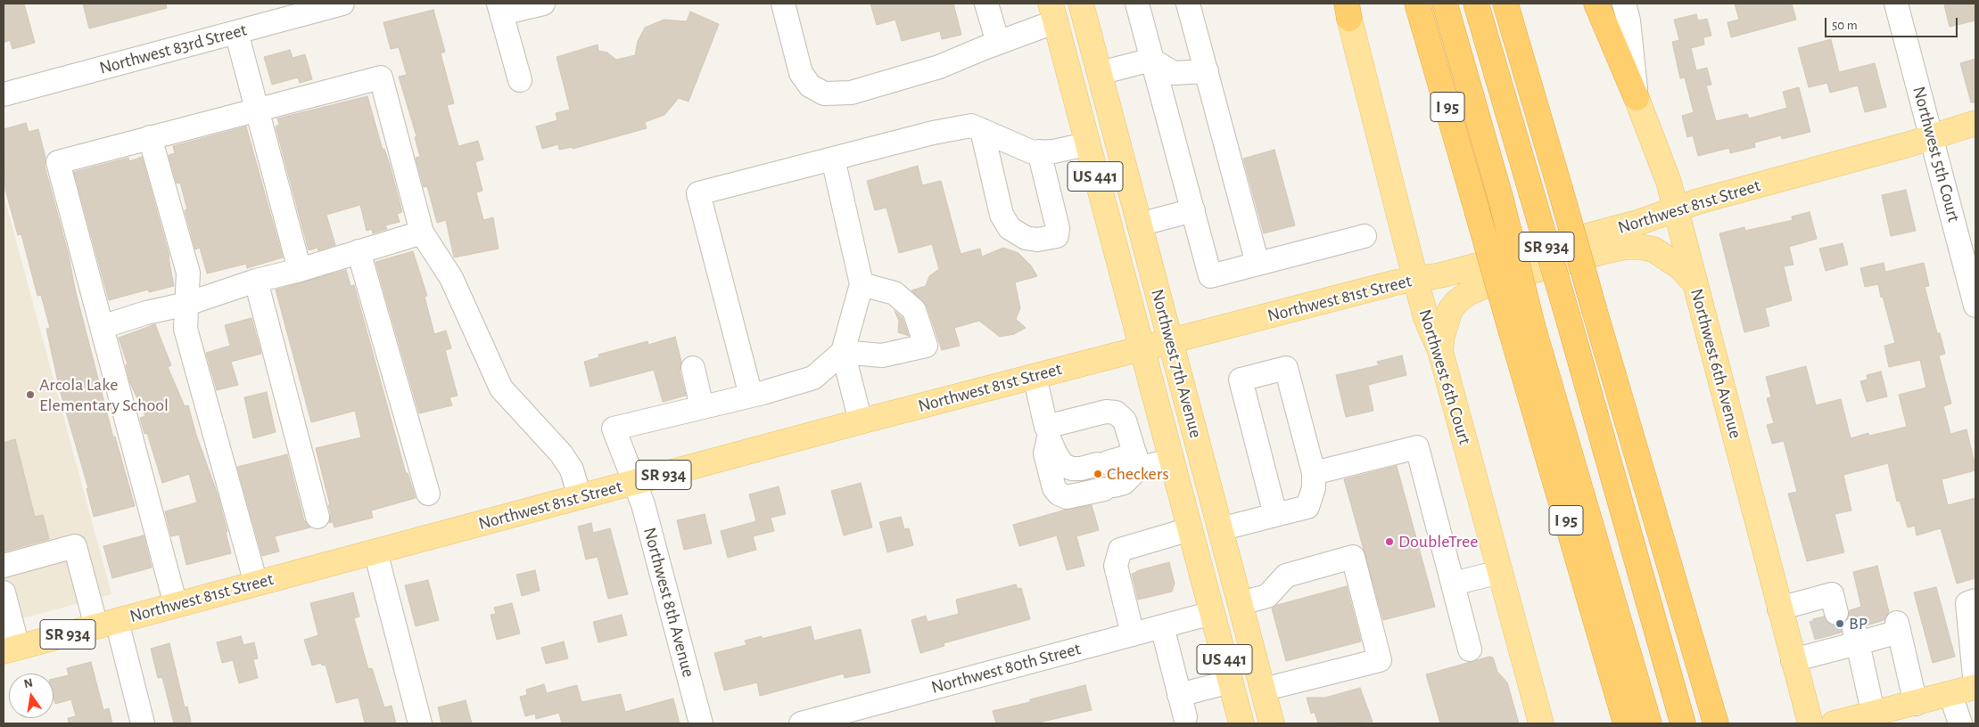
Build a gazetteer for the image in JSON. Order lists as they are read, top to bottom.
{
  "streets": {
    "highway": ["I 95"],
    "main road": [
      "US 441",
      "Northwest 81st Street",
      "SR 934",
      "Northwest 7th Avenue",
      "Northwest 6th Avenue",
      "Northwest 6th Court"
    ],
    "street": [
      "Northwest 83rd Street",
      "Northwest 5th Court",
      "Northwest 8th Avenue",
      "Northwest 80th Street"
    ]
  },
  "crossings": [
    ["Northwest 5th Court", "Northwest 81st Street"],
    ["Northwest 81st Street", "Northwest 7th Avenue"],
    ["Northwest 81st Street", "Northwest 6th Avenue"],
    ["Northwest 81st Street", "Northwest 6th Court"],
    ["Northwest 81st Street", "Northwest 8th Avenue"],
    ["Northwest 7th Avenue", "Northwest 80th Street"]
  ],
  "places": [
    "Arcola Lake Elementary School",
    "Checkers",
    "DoubleTree",
    "BP"
  ],
  "scale_bar": "50 m",
  "north": "top"
}
